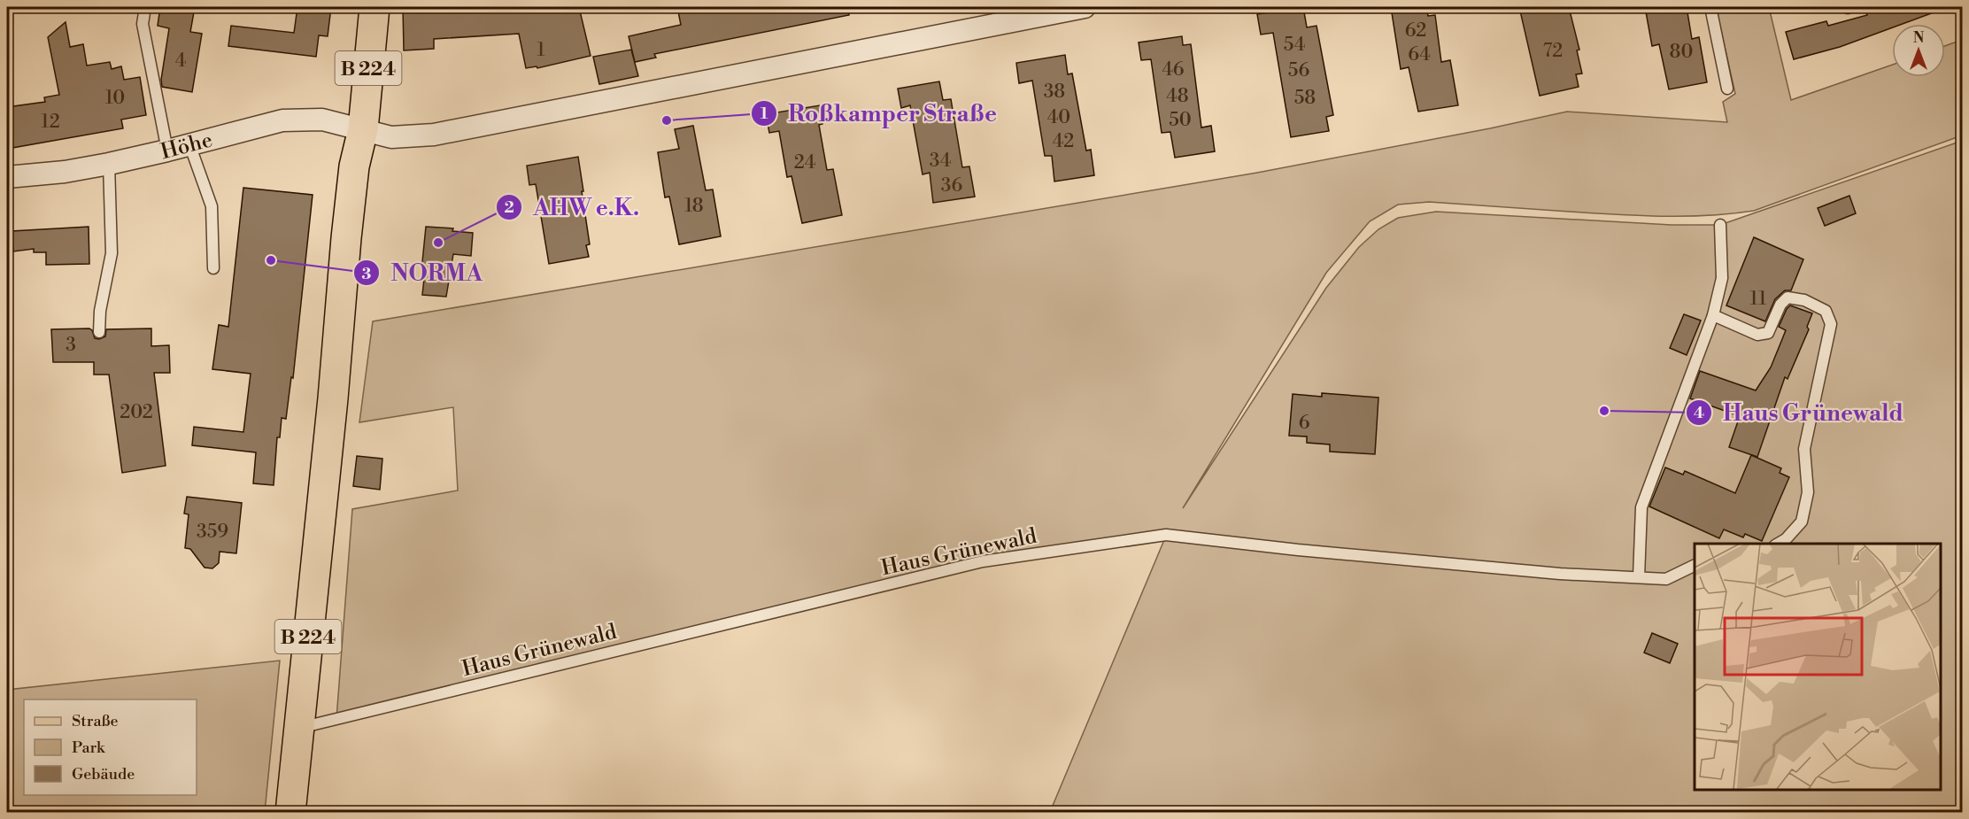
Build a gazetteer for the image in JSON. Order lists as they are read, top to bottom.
{
  "streets": {
    "main road": ["B 224"],
    "street": ["Höhe"],
    "lane": ["Haus Grünewald"]
  },
  "crossings": [
    ["B 224", "Höhe"],
    ["B 224", "Haus Grünewald"]
  ],
  "places": [
    "Roßkamper Straße",
    "AHW e.K.",
    "NORMA",
    "Haus Grünewald"
  ],
  "house_numbers": [
    "62",
    "54",
    "1",
    "72",
    "80",
    "64",
    "4",
    "46",
    "56",
    "38",
    "48",
    "10",
    "58",
    "40",
    "50",
    "12",
    "42",
    "34",
    "24",
    "36",
    "18",
    "11",
    "3",
    "202",
    "6",
    "359"
  ],
  "legend": ["Straße", "Park", "Gebäude"],
  "north": "top"
}
